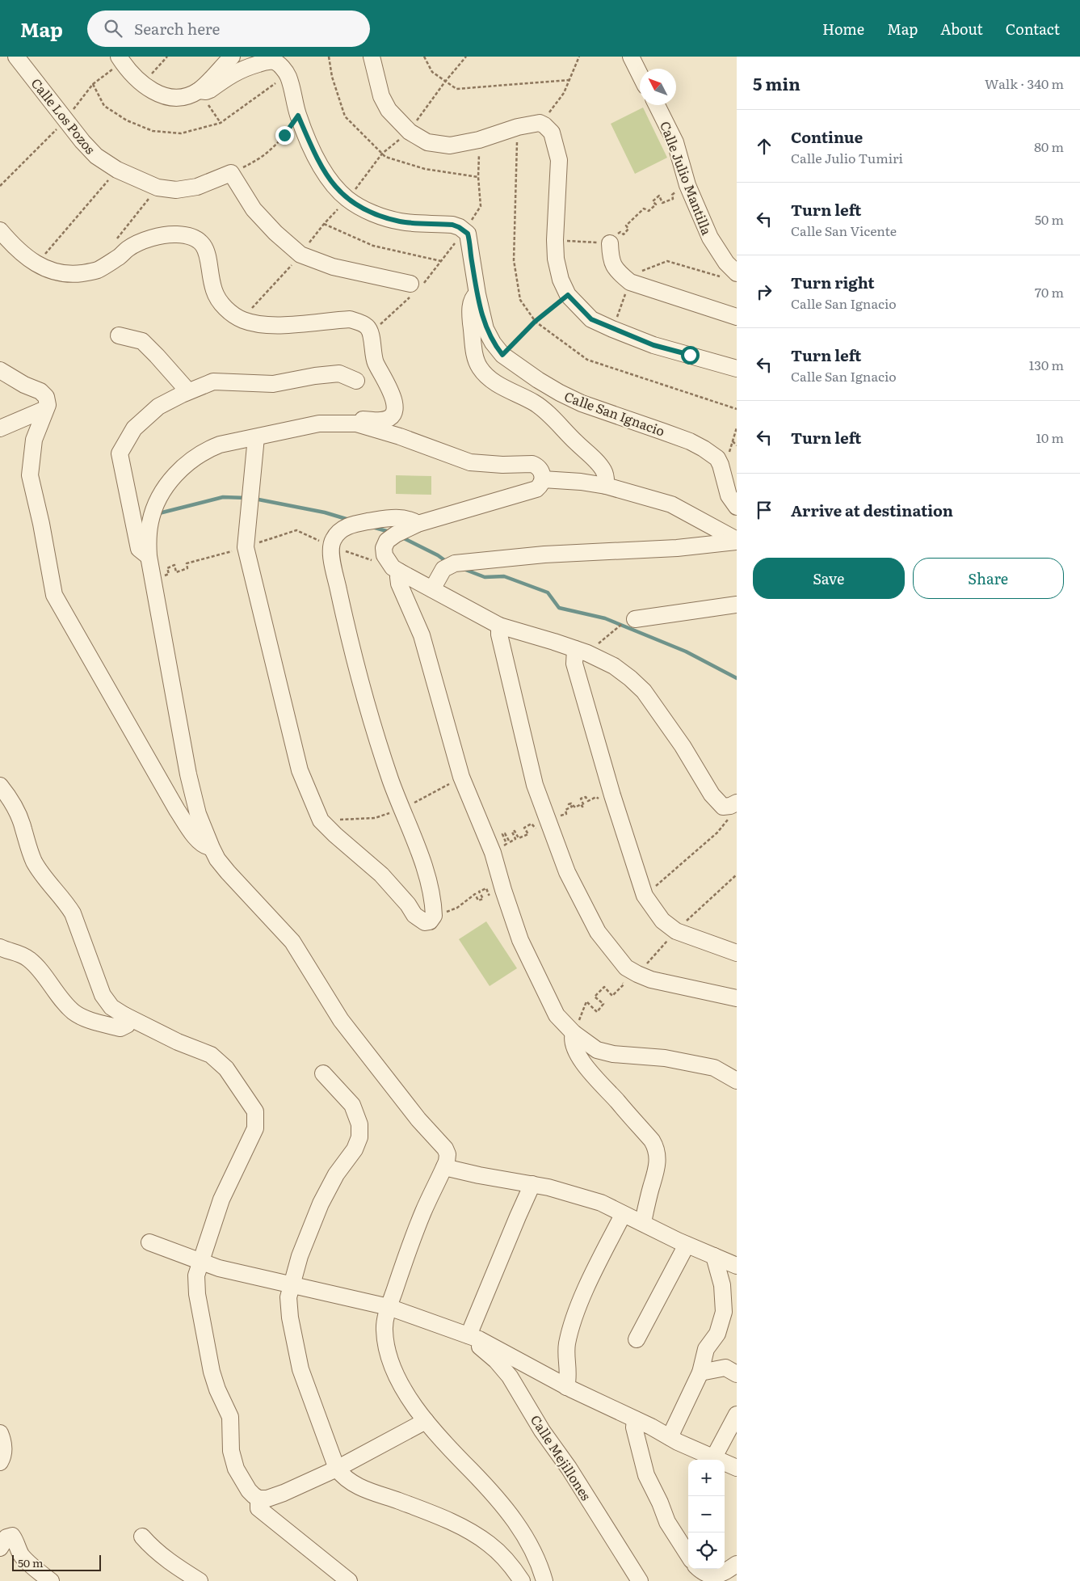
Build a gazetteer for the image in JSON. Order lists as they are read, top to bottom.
{
  "streets": {
    "street": [
      "Calle Los Pozos",
      "Calle Julio Mantilla",
      "Calle San Ignacio",
      "Calle Mejillones"
    ]
  },
  "scale_bar": "50 m",
  "north": "top left",
  "page": {
    "header": "Map",
    "search": "Search here",
    "nav": [
      "Home",
      "Map",
      "About",
      "Contact"
    ],
    "heading": ["5 min", "Walk · 340 m"],
    "list": [
      ["Continue", "Calle Julio Tumiri", "80 m"],
      ["Turn left", "Calle San Vicente", "50 m"],
      ["Turn right", "Calle San Ignacio", "70 m"],
      ["Turn left", "Calle San Ignacio", "130 m"],
      ["Turn left", "10 m"],
      "Arrive at destination"
    ],
    "buttons": ["Save", "Share"],
    "map_buttons": ["+", "−"],
    "scale": "50 m"
  }
}
